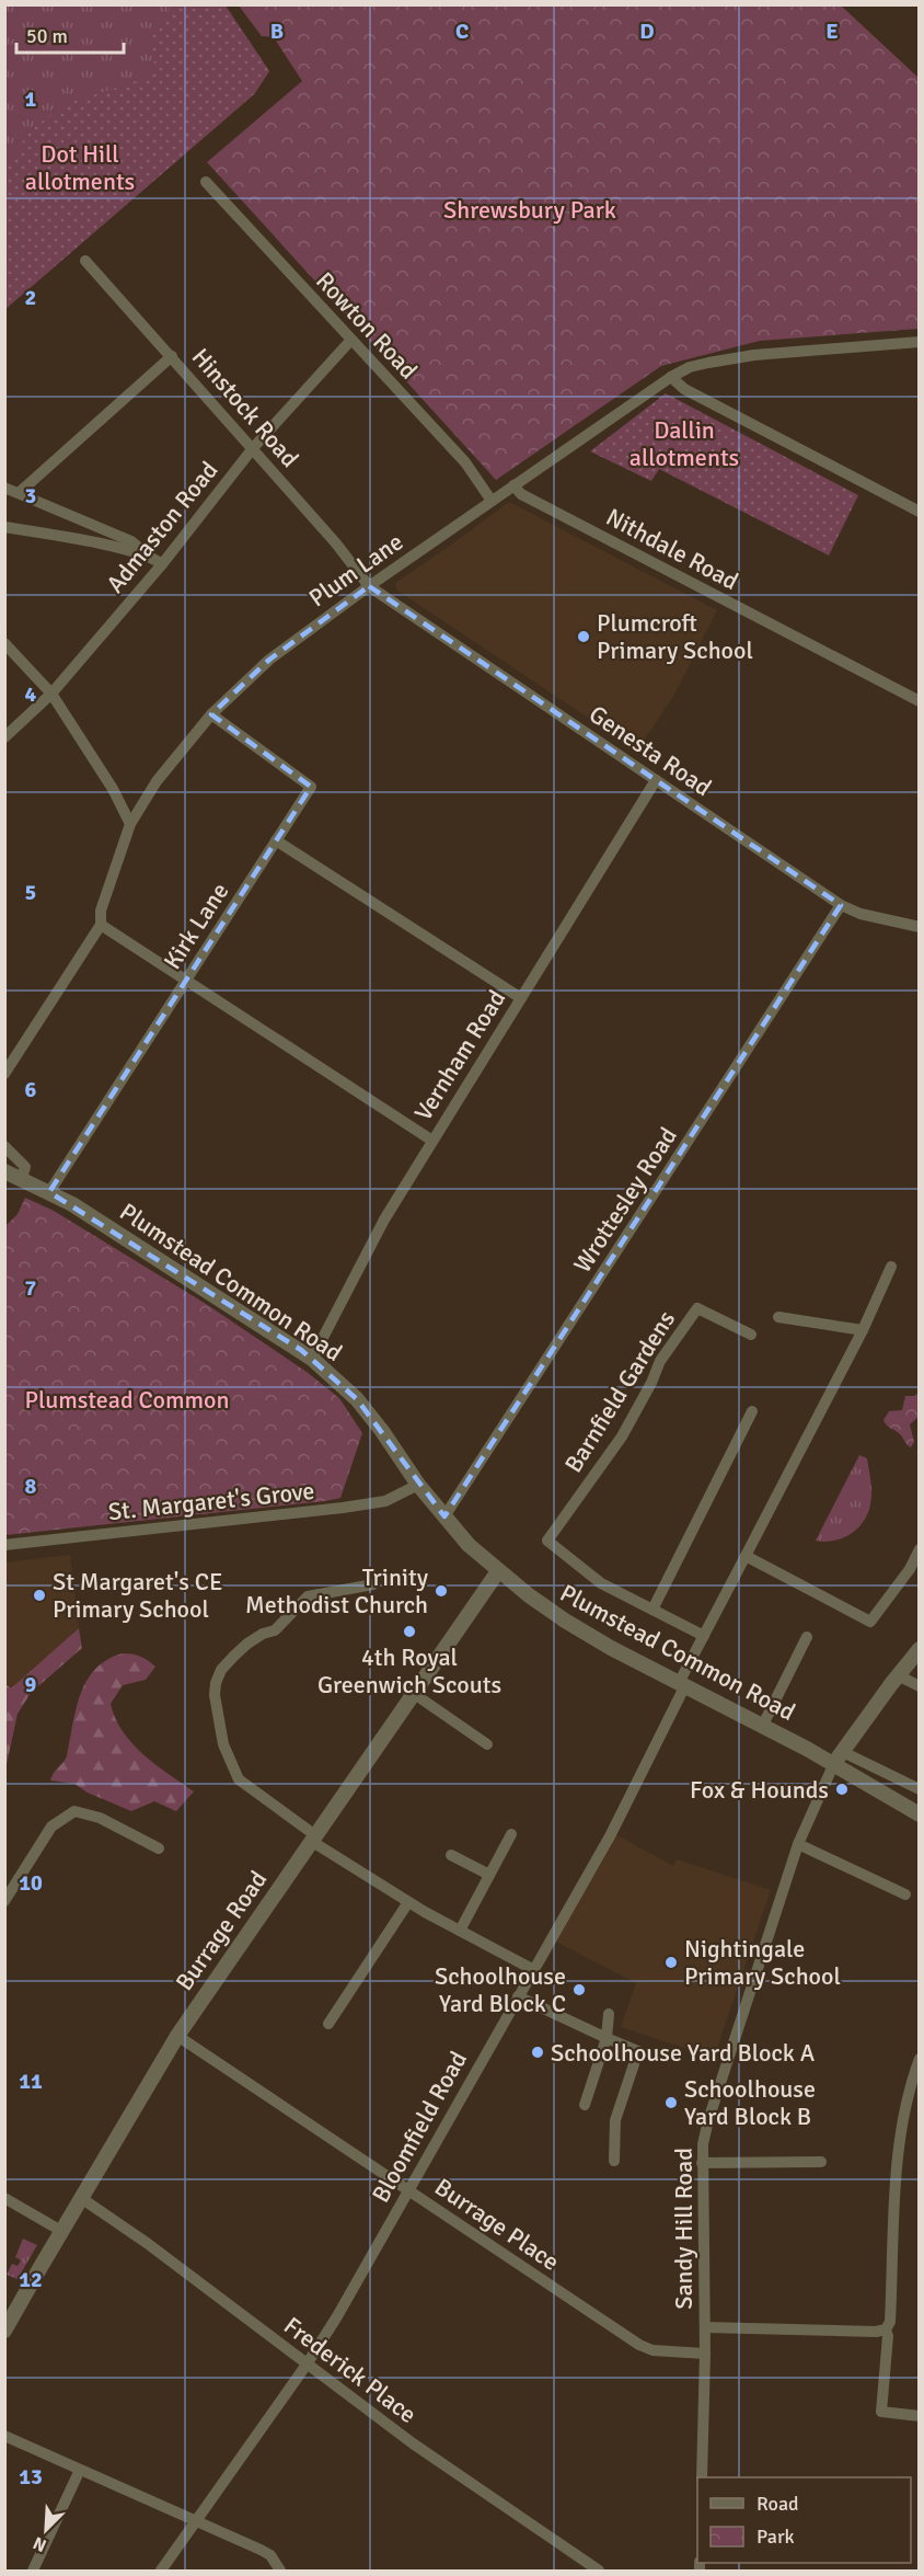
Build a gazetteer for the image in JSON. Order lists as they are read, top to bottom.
{
  "streets": {
    "street": [
      "Rowton Road",
      "Hinstock Road",
      "Admaston Road",
      "Nithdale Road",
      "Plum Lane",
      "Genesta Road",
      "Kirk Lane",
      "Vernham Road",
      "Wrottesley Road",
      "Plumstead Common Road",
      "Barnfield Gardens",
      "St. Margaret's Grove",
      "Burrage Road",
      "Bloomfield Road",
      "Burrage Place",
      "Sandy Hill Road",
      "Frederick Place"
    ]
  },
  "crossings": [
    ["Rowton Road", "Admaston Road"],
    ["Rowton Road", "Plum Lane"],
    ["Hinstock Road", "Admaston Road"],
    ["Hinstock Road", "Plum Lane"],
    ["Hinstock Road", "Genesta Road"],
    ["Nithdale Road", "Plum Lane"],
    ["Plum Lane", "Genesta Road"],
    ["Plum Lane", "Kirk Lane"],
    ["Genesta Road", "Vernham Road"],
    ["Genesta Road", "Wrottesley Road"],
    ["Kirk Lane", "Plumstead Common Road"],
    ["Vernham Road", "Plumstead Common Road"],
    ["Wrottesley Road", "Plumstead Common Road"],
    ["Plumstead Common Road", "St. Margaret's Grove"],
    ["Plumstead Common Road", "Burrage Road"],
    ["Plumstead Common Road", "Bloomfield Road"],
    ["Plumstead Common Road", "Sandy Hill Road"],
    ["Barnfield Gardens", "Bloomfield Road"],
    ["Burrage Road", "Burrage Place"],
    ["Burrage Road", "Frederick Place"],
    ["Bloomfield Road", "Burrage Place"],
    ["Bloomfield Road", "Frederick Place"],
    ["Burrage Place", "Sandy Hill Road"]
  ],
  "parks": [
    "Dot Hill allotments",
    "Shrewsbury Park",
    "Dallin allotments",
    "Plumstead Common"
  ],
  "places": [
    "Plumcroft Primary School",
    "Trinity Methodist Church",
    "St Margaret's CE Primary School",
    "4th Royal Greenwich Scouts",
    "Fox & Hounds",
    "Nightingale Primary School",
    "Schoolhouse Yard Block C",
    "Schoolhouse Yard Block A",
    "Schoolhouse Yard Block B"
  ],
  "legend": ["Road", "Park"],
  "scale_bar": "50 m",
  "north": "bottom left",
  "grid": {
    "columns": [
      "B",
      "C",
      "D",
      "E"
    ],
    "rows": [
      "1",
      "2",
      "3",
      "4",
      "5",
      "6",
      "7",
      "8",
      "9",
      "10",
      "11",
      "12",
      "13"
    ]
  }
}
